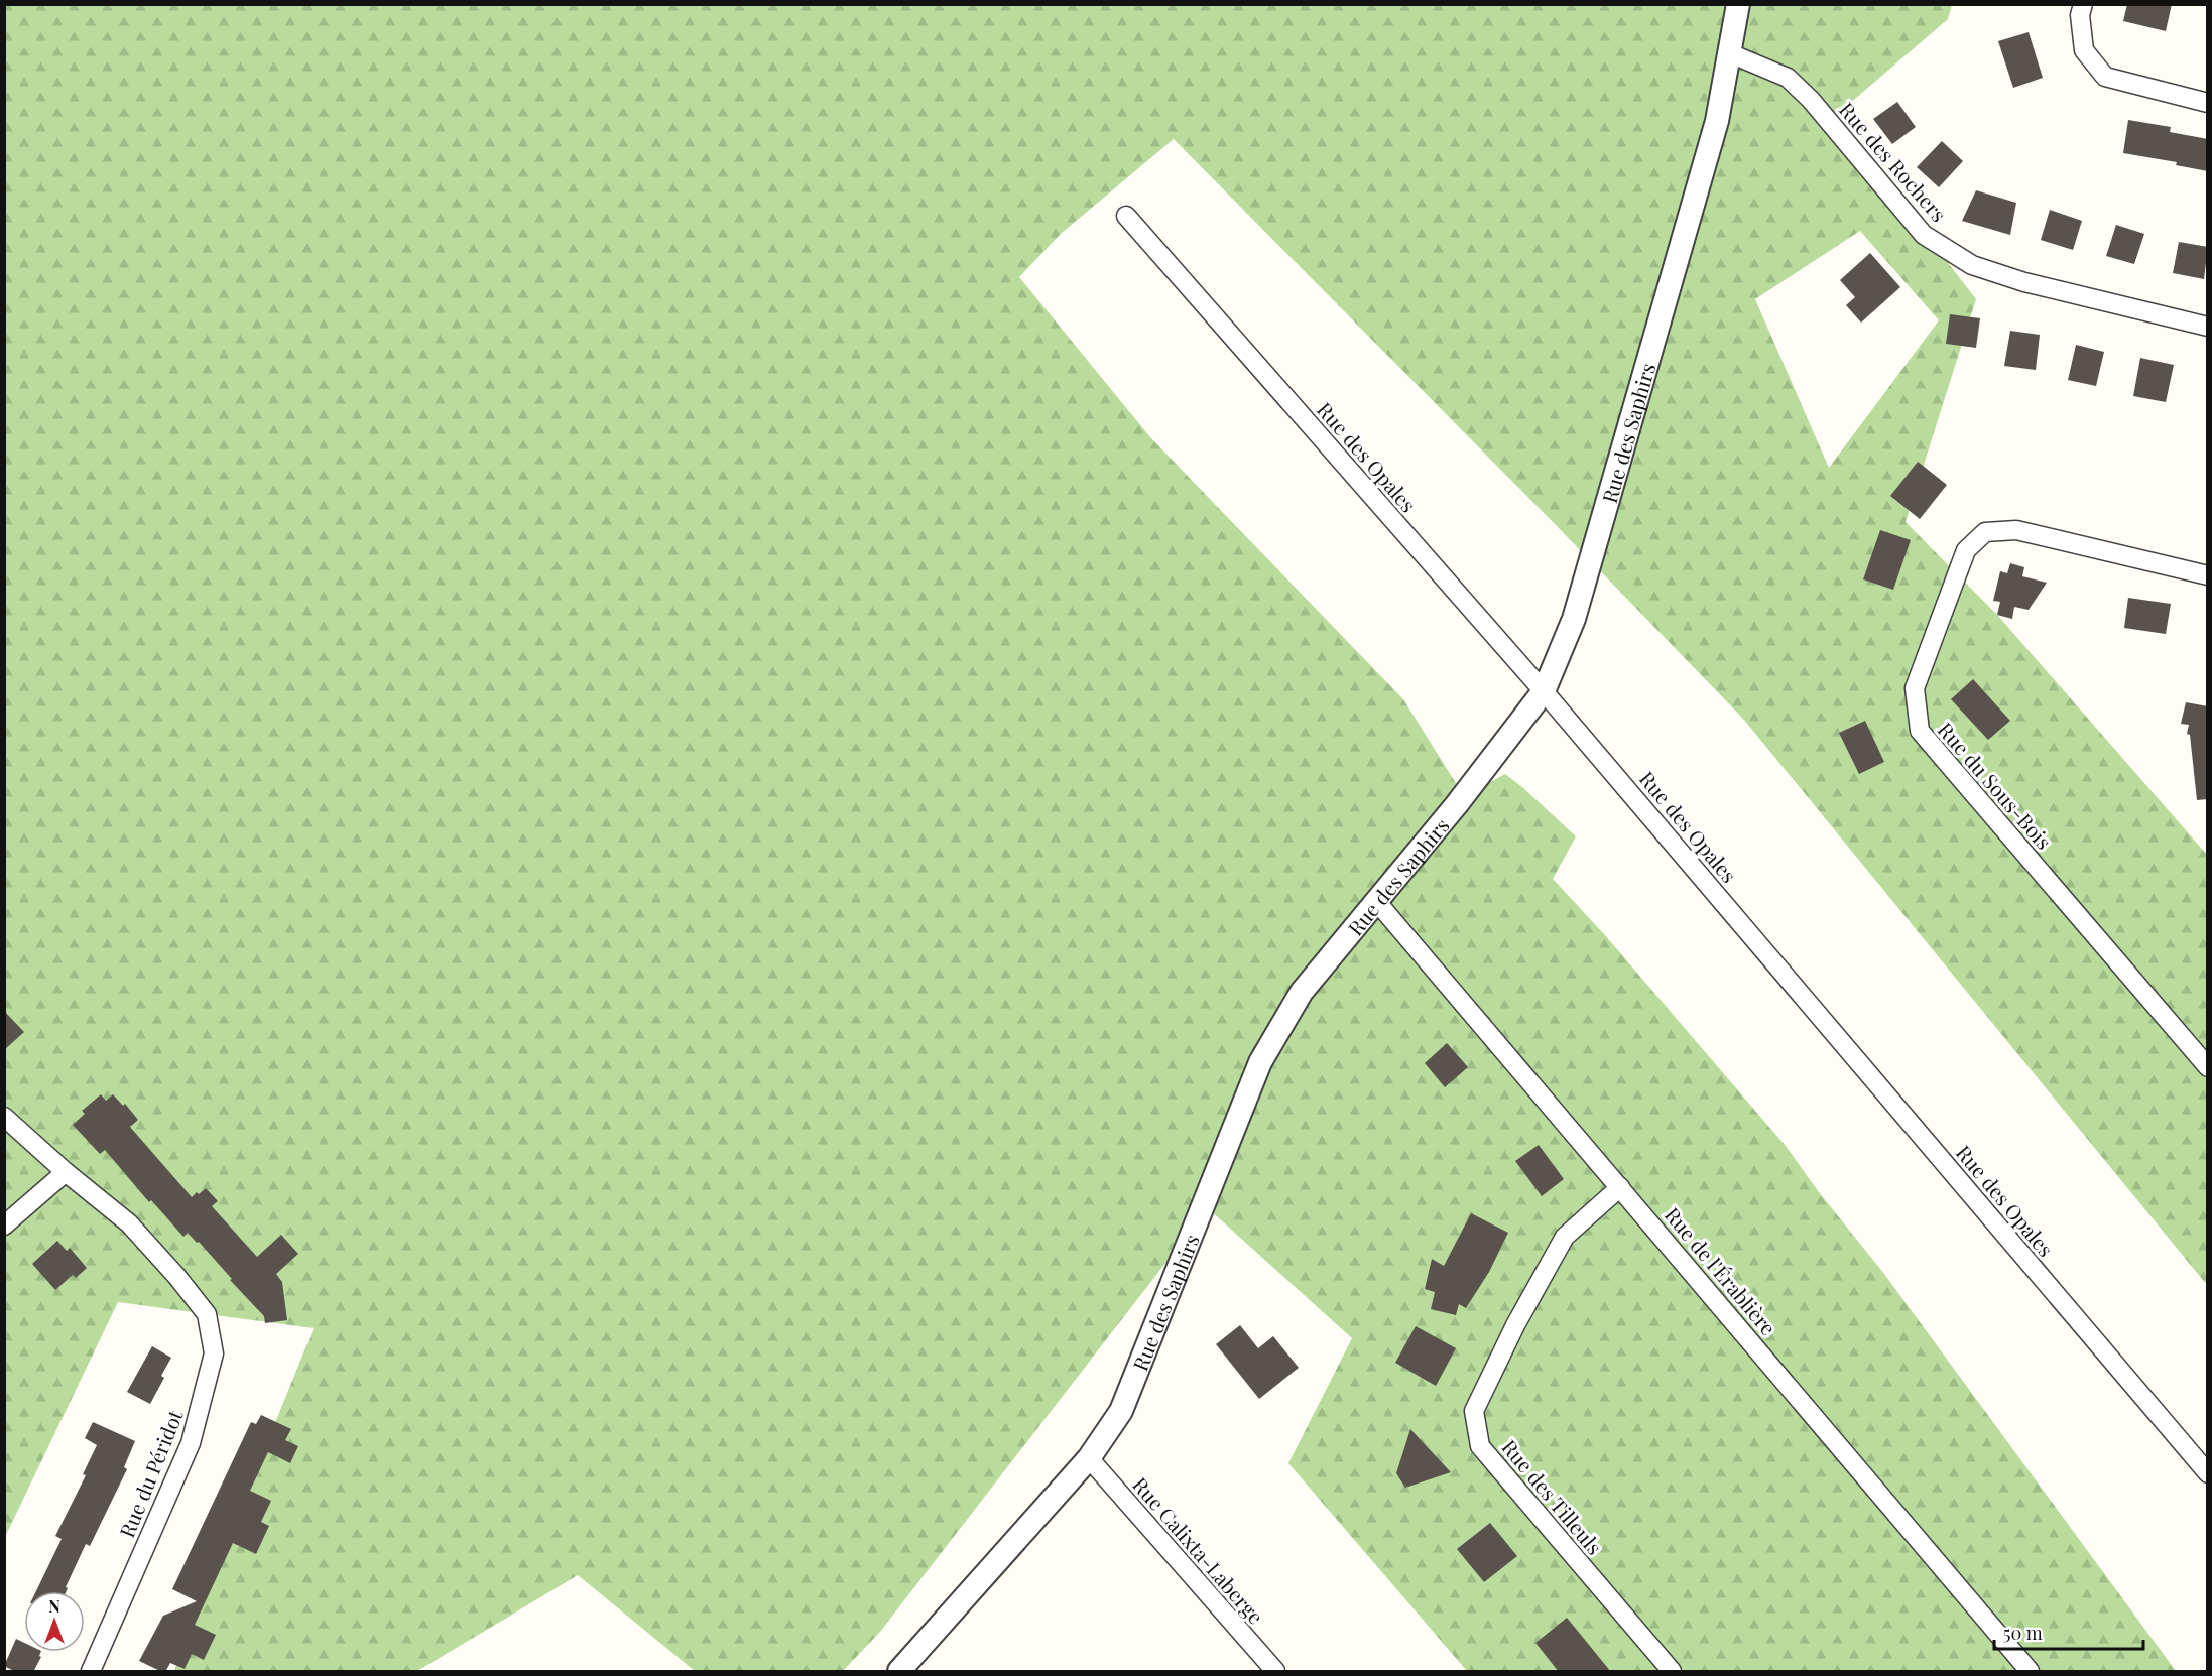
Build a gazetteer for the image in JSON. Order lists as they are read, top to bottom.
{
  "streets": {
    "street": [
      "Rue des Rochers",
      "Rue des Saphirs",
      "Rue des Opales",
      "Rue du Sous-Bois",
      "Rue de l'Érablière",
      "Rue du Péridot",
      "Rue des Tilleuls",
      "Rue Calixta-Laberge"
    ]
  },
  "crossings": [
    ["Rue des Rochers", "Rue des Saphirs"],
    ["Rue des Saphirs", "Rue des Opales"],
    ["Rue des Saphirs", "Rue de l'Érablière"],
    ["Rue des Saphirs", "Rue Calixta-Laberge"],
    ["Rue de l'Érablière", "Rue des Tilleuls"]
  ],
  "scale_bar": "50 m",
  "north": "top"
}
